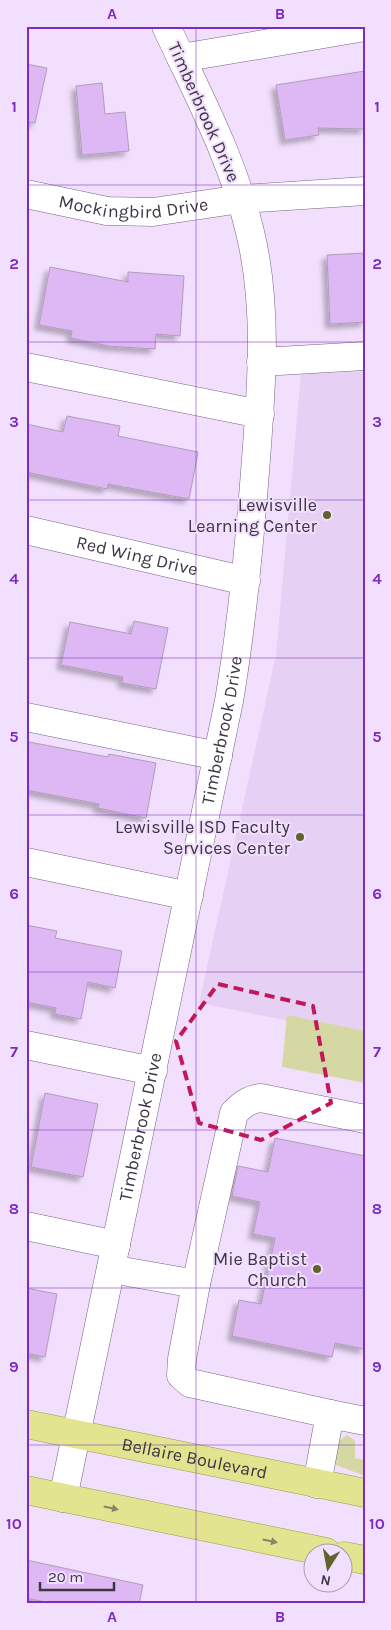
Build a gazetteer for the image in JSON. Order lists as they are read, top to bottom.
{
  "streets": {
    "main road": ["Bellaire Boulevard"],
    "street": ["Timberbrook Drive", "Mockingbird Drive", "Red Wing Drive"]
  },
  "crossings": [
    ["Timberbrook Drive", "Mockingbird Drive"],
    ["Timberbrook Drive", "Red Wing Drive"],
    ["Timberbrook Drive", "Bellaire Boulevard"]
  ],
  "places": ["Lewisville Learning Center", "Lewisville ISD Faculty Services Center", "Mie Baptist Church"],
  "scale_bar": "20 m",
  "north": "bottom",
  "grid": {
    "columns": ["A", "B"],
    "rows": [
      "1",
      "2",
      "3",
      "4",
      "5",
      "6",
      "7",
      "8",
      "9",
      "10"
    ]
  }
}
